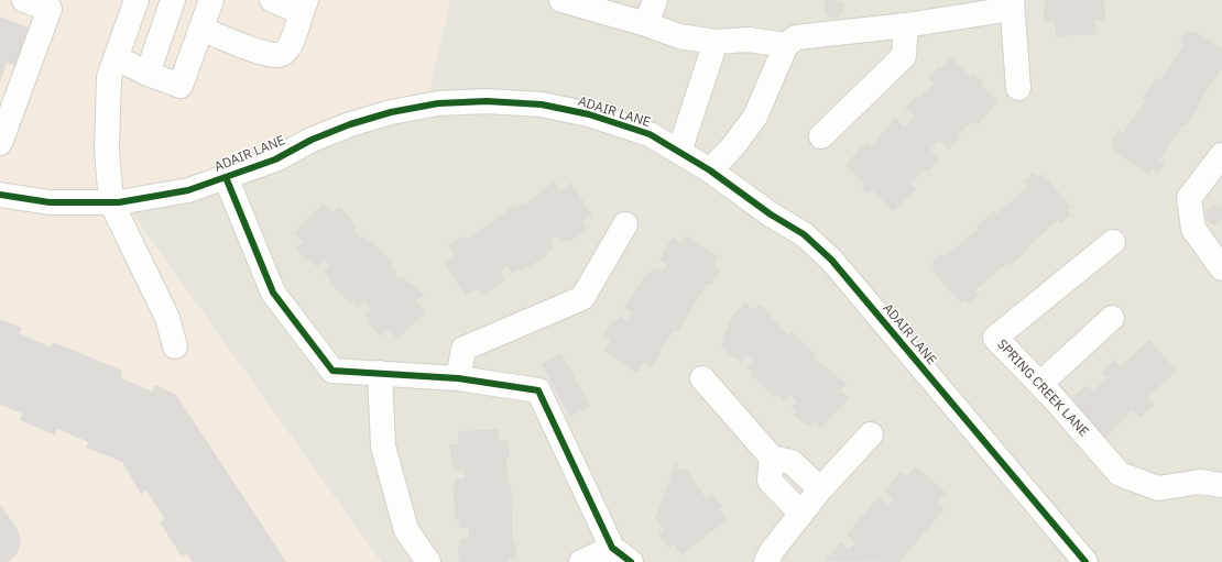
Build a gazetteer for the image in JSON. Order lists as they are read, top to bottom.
{
  "streets": {
    "street": ["ADAIR LANE", "SPRING CREEK LANE"]
  }
}
